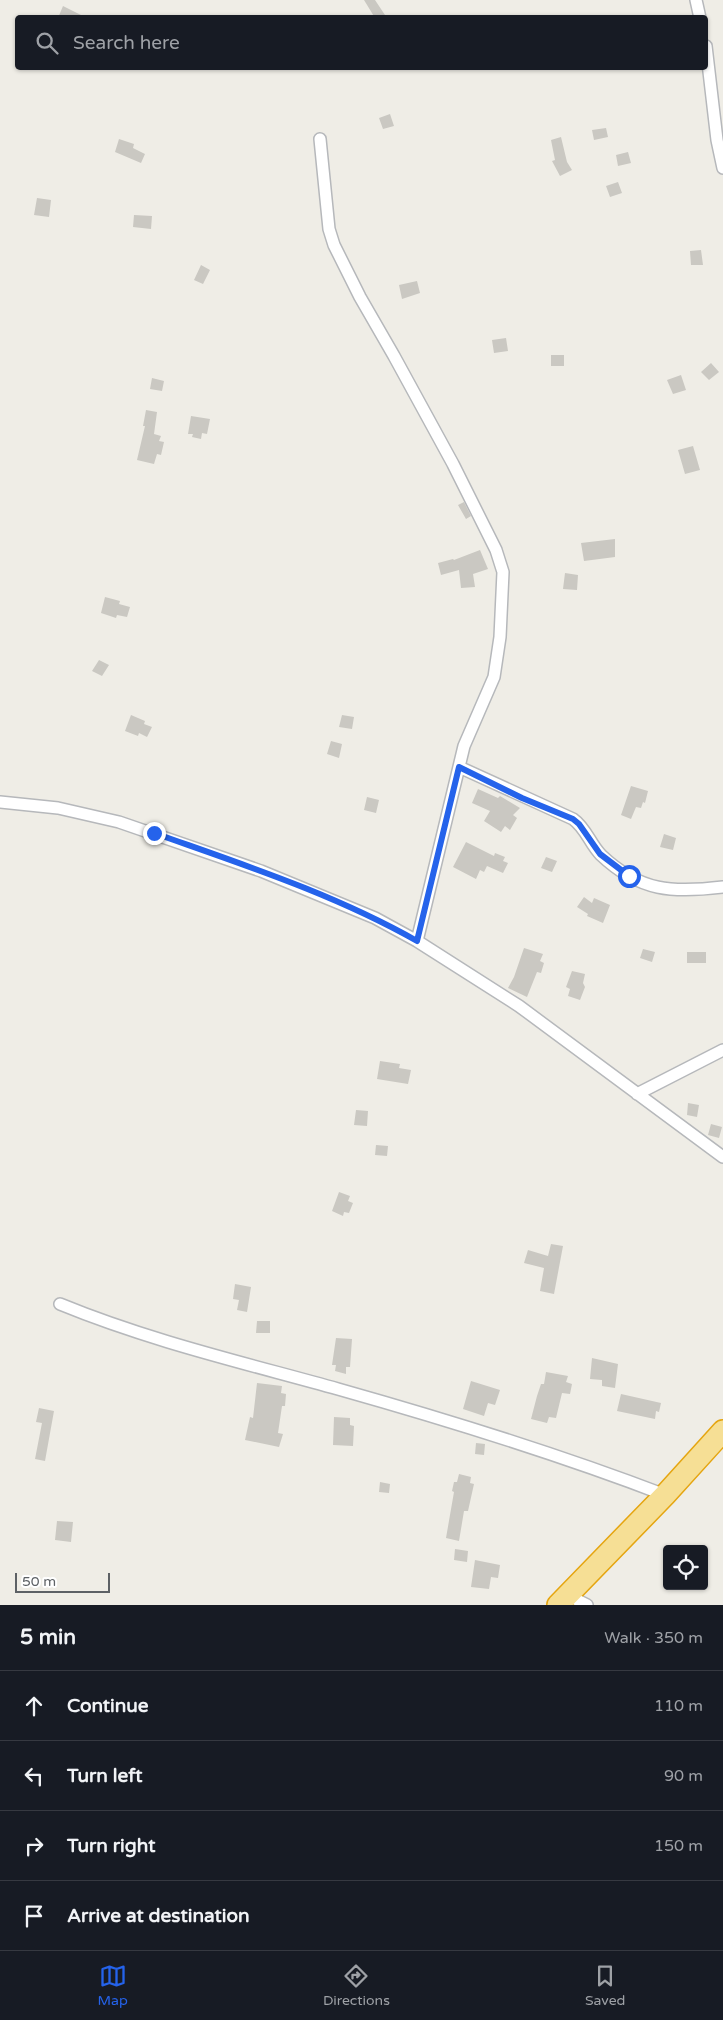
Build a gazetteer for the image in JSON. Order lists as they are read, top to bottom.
{
  "scale_bar": "50 m",
  "page": {
    "search": "Search here",
    "scale": "50 m",
    "heading": ["5 min", "Walk · 350 m"],
    "list": [
      ["Continue", "110 m"],
      ["Turn left", "90 m"],
      ["Turn right", "150 m"],
      "Arrive at destination"
    ],
    "nav": ["Map", "Directions", "Saved"]
  }
}
